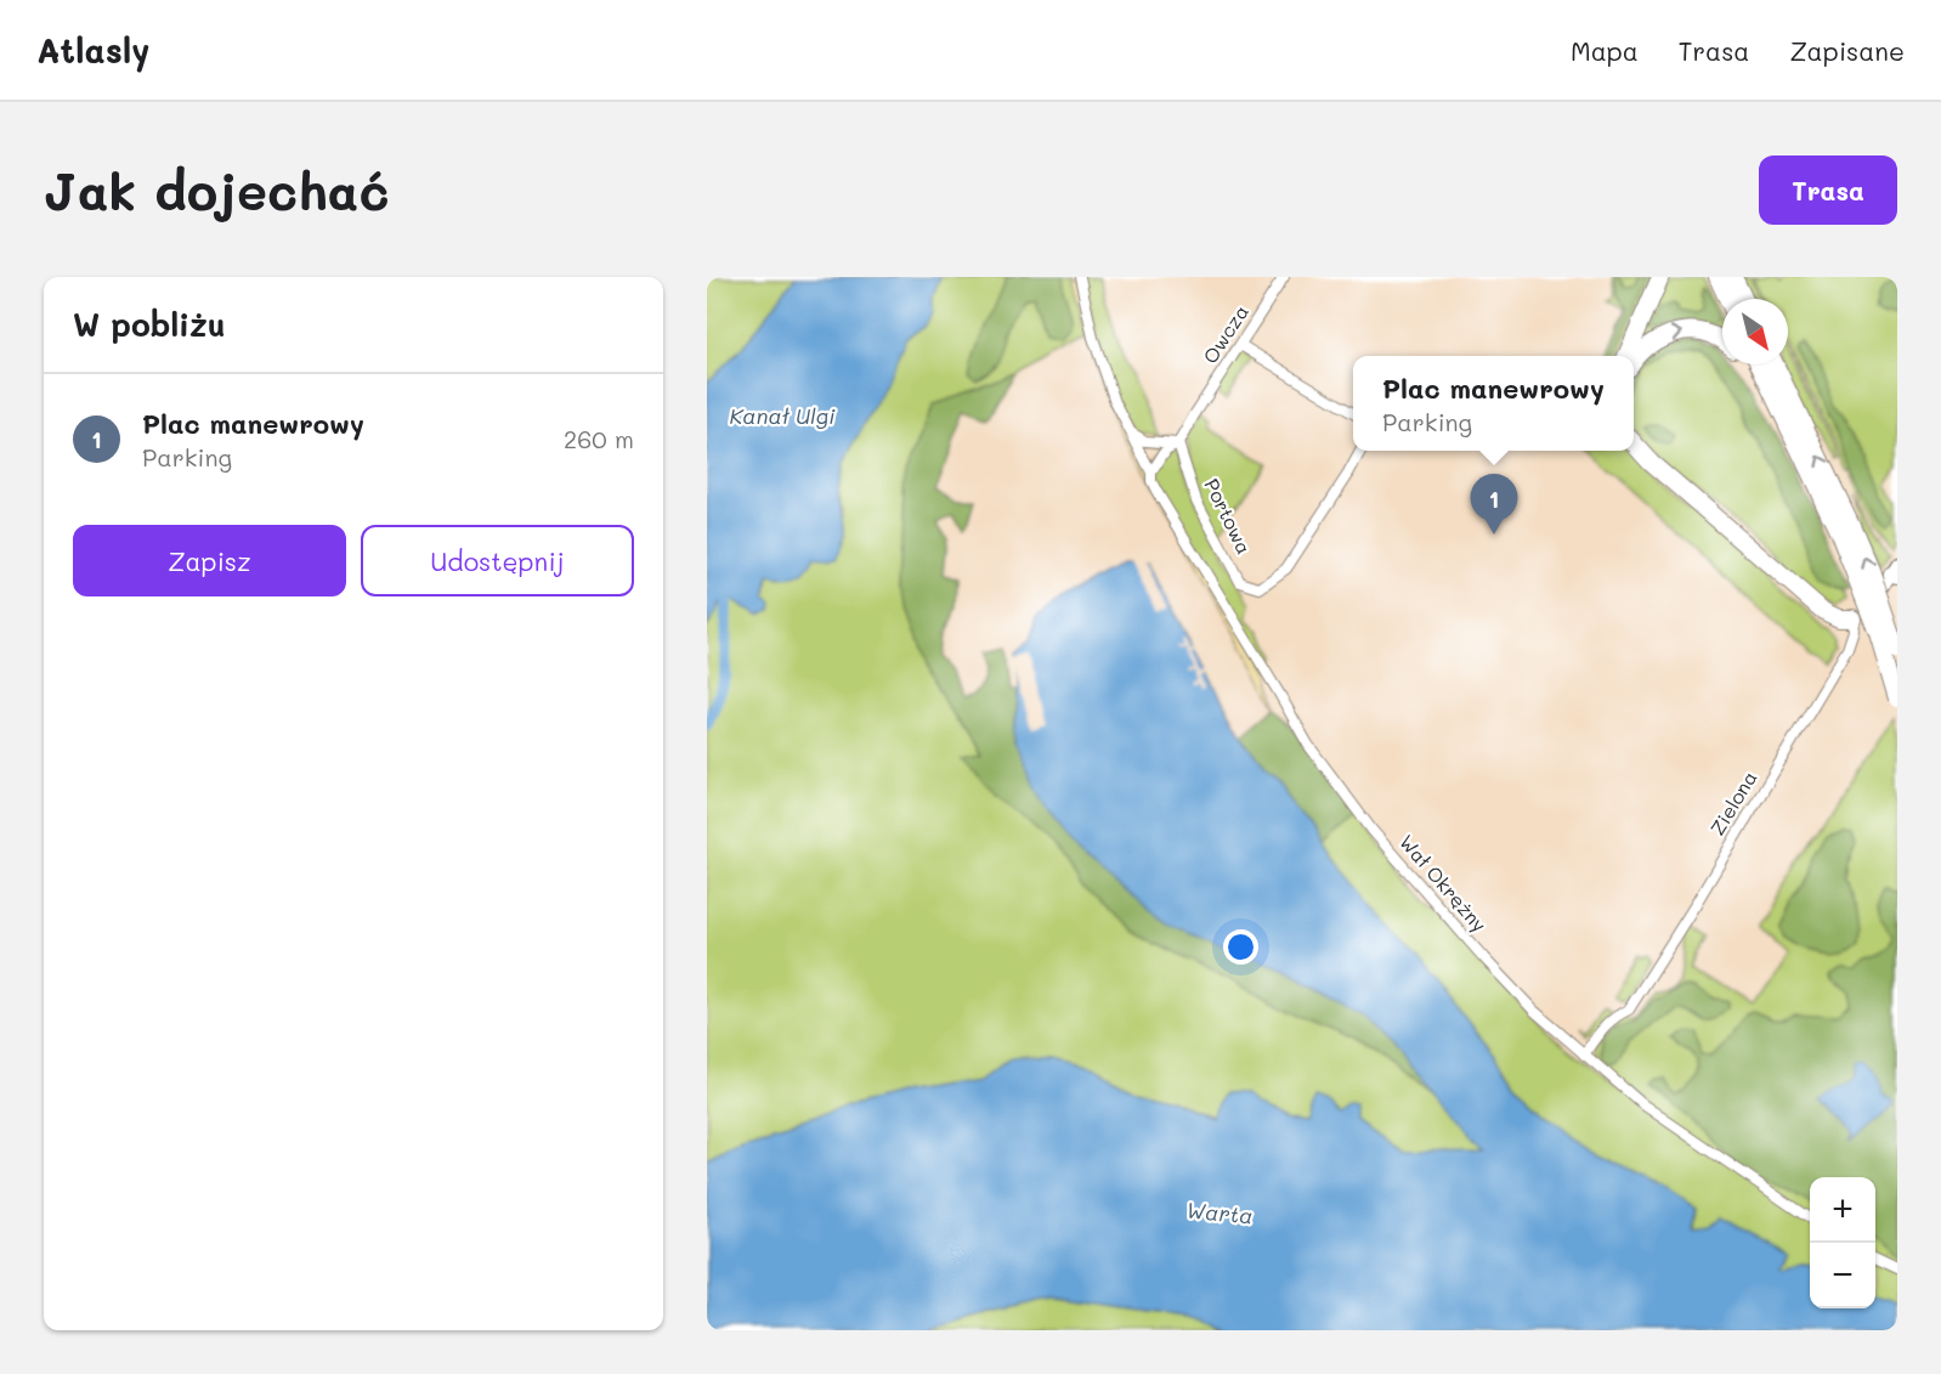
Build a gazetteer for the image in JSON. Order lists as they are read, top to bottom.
{
  "streets": {
    "street": [
      "Owcza",
      "Portowa",
      "Zielona",
      "Wał Okrężny"
    ]
  },
  "crossings": [
    ["Owcza", "Portowa"],
    ["Zielona", "Wał Okrężny"]
  ],
  "water": ["Kanał Ulgi", "Warta"],
  "north": "bottom right",
  "page": {
    "header": "Atlasly",
    "nav": ["Mapa", "Trasa", "Zapisane"],
    "buttons": [
      "Trasa",
      ["Zapisz", "Udostępnij"]
    ],
    "title": "Jak dojechać",
    "heading": "W pobliżu",
    "popup": ["Plac manewrowy", "Parking"],
    "list": [
      {
        "mark": "1",
        "name": "Plac manewrowy",
        "note": "Parking",
        "value": "260 m"
      }
    ],
    "pins": "1",
    "map_buttons": ["+", "−"]
  }
}
